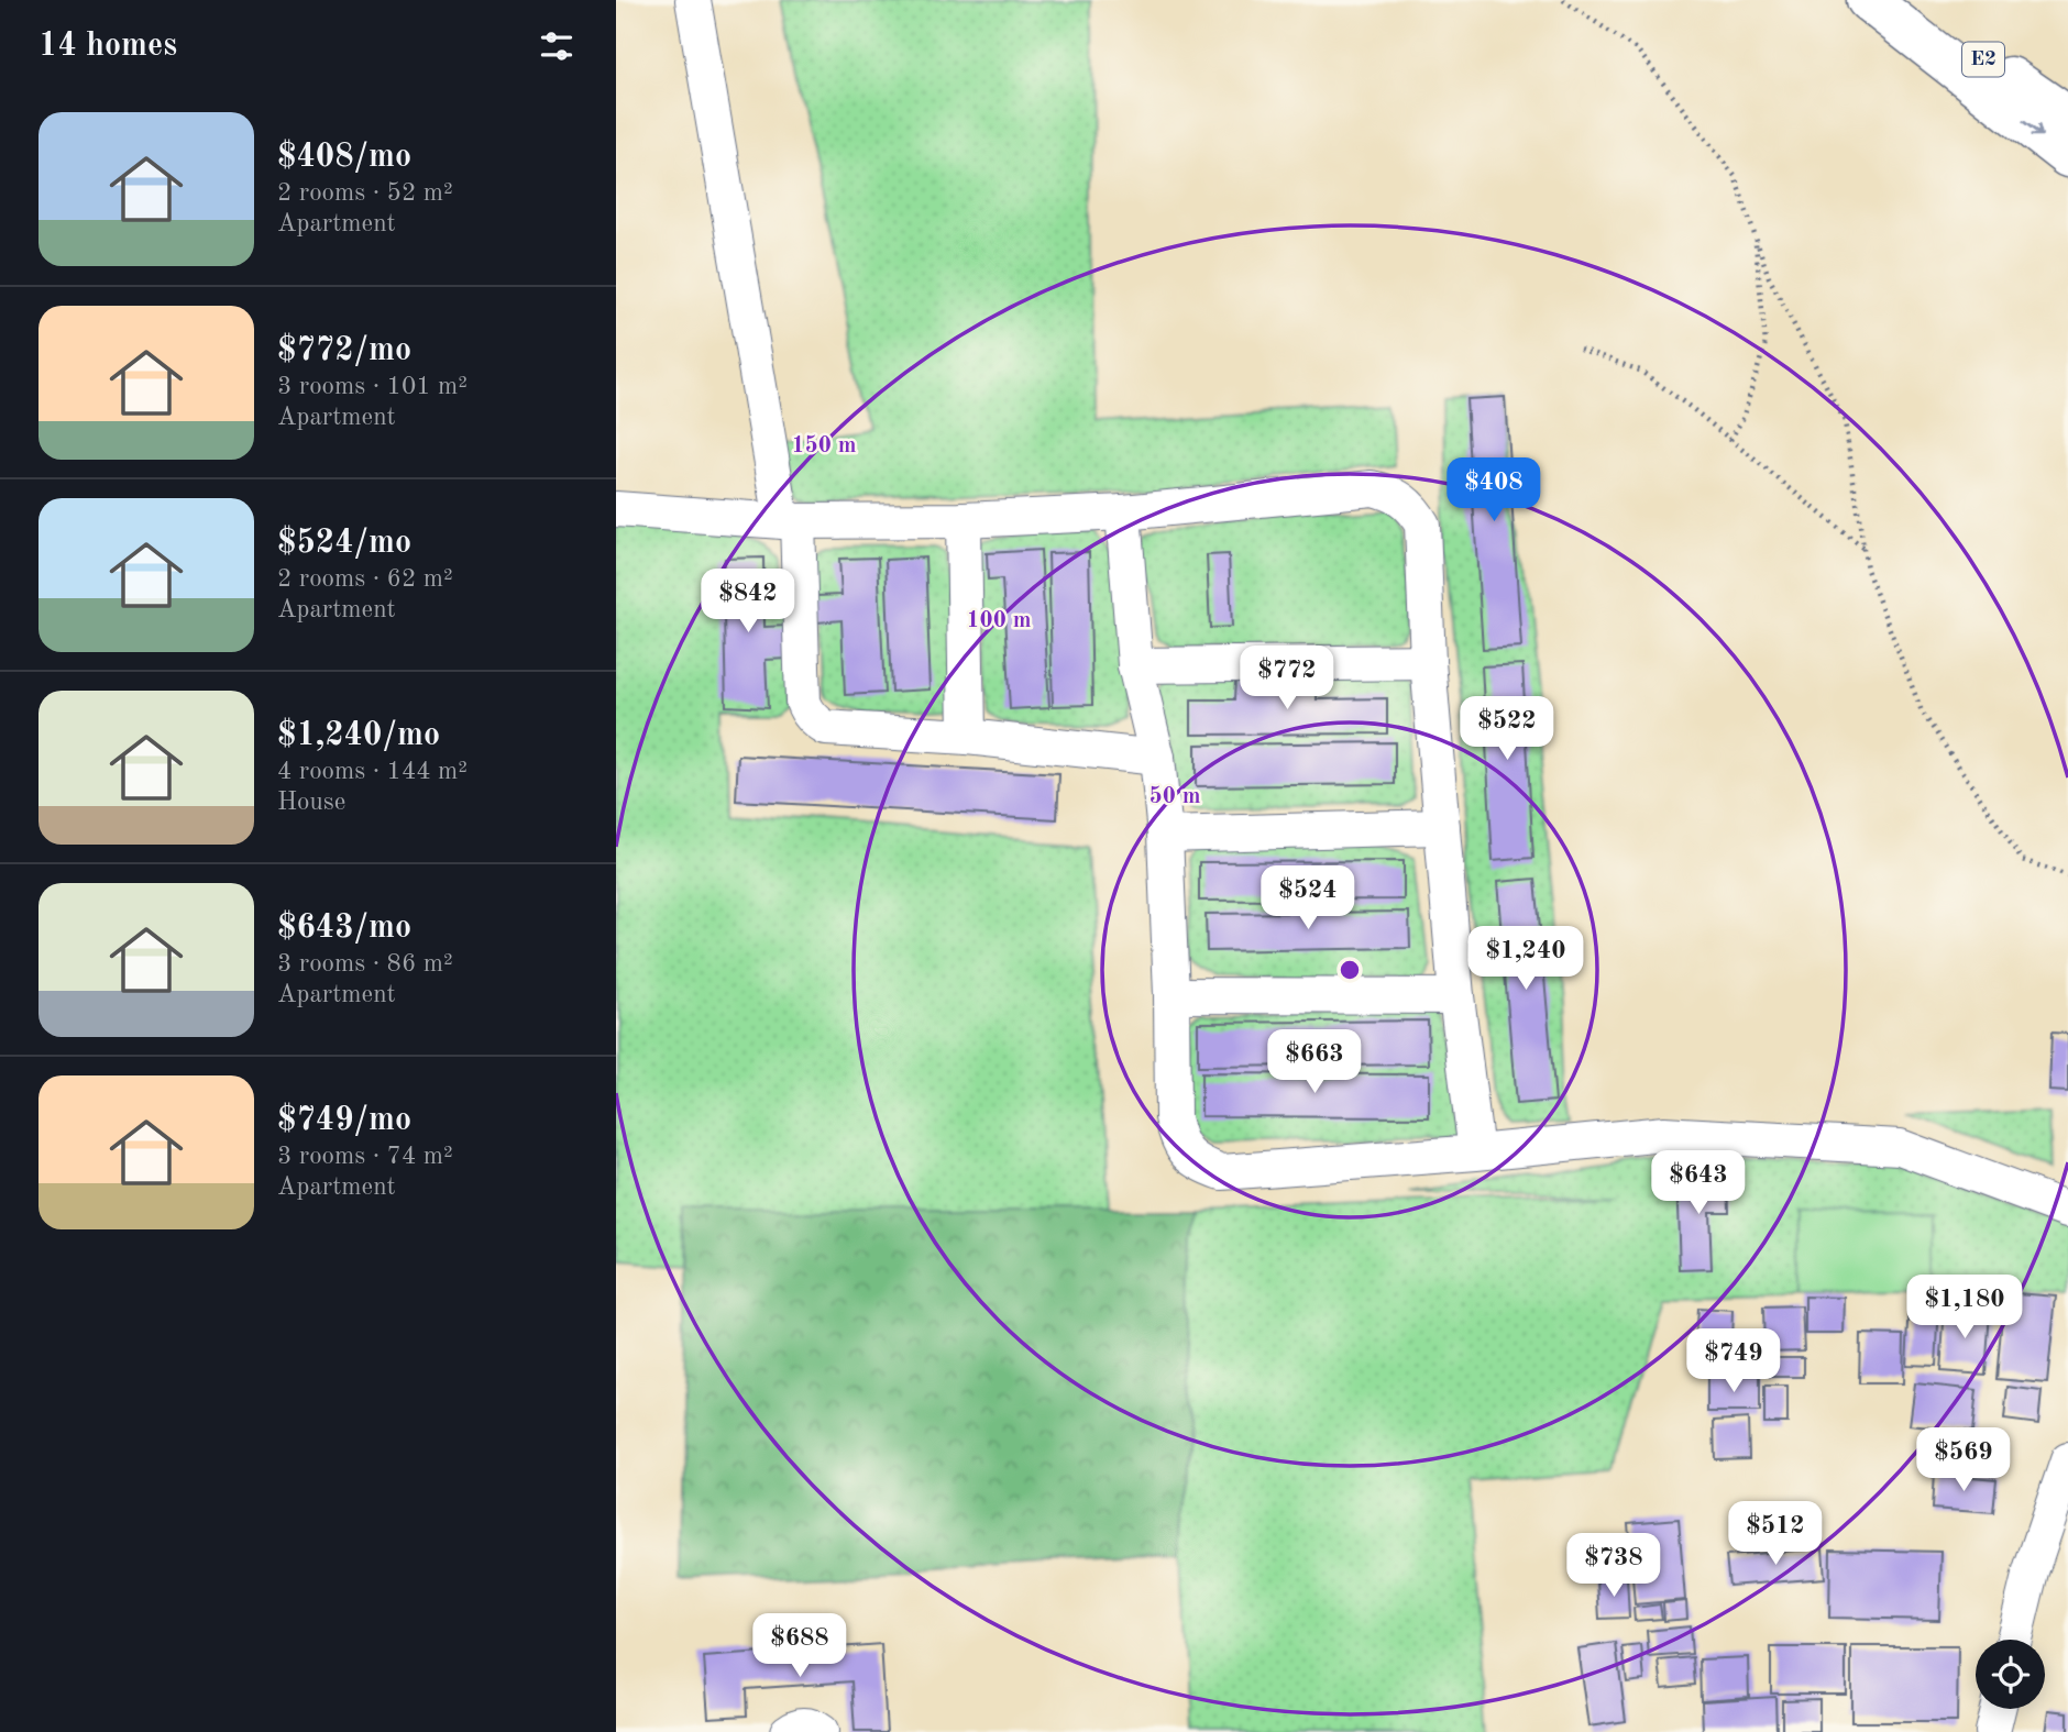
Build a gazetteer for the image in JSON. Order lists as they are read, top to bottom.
{
  "streets": {
    "highway": ["E2"]
  },
  "page": {
    "heading": "14 homes",
    "list": [
      {
        "name": "$408/mo",
        "note": "2 rooms · 52 m² · Apartment"
      },
      {
        "name": "$772/mo",
        "note": "3 rooms · 101 m² · Apartment"
      },
      {
        "name": "$524/mo",
        "note": "2 rooms · 62 m² · Apartment"
      },
      {
        "name": "$1,240/mo",
        "note": "4 rooms · 144 m² · House"
      },
      {
        "name": "$643/mo",
        "note": "3 rooms · 86 m² · Apartment"
      },
      {
        "name": "$749/mo",
        "note": "3 rooms · 74 m² · Apartment"
      }
    ],
    "price": [
      "$408",
      "$842",
      "$772",
      "$522",
      "$524",
      "$1,240",
      "$663",
      "$643",
      "$1,180",
      "$749",
      "$569",
      "$512",
      "$738",
      "$688"
    ]
  },
  "rings": ["150 m", "100 m", "50 m"]
}
